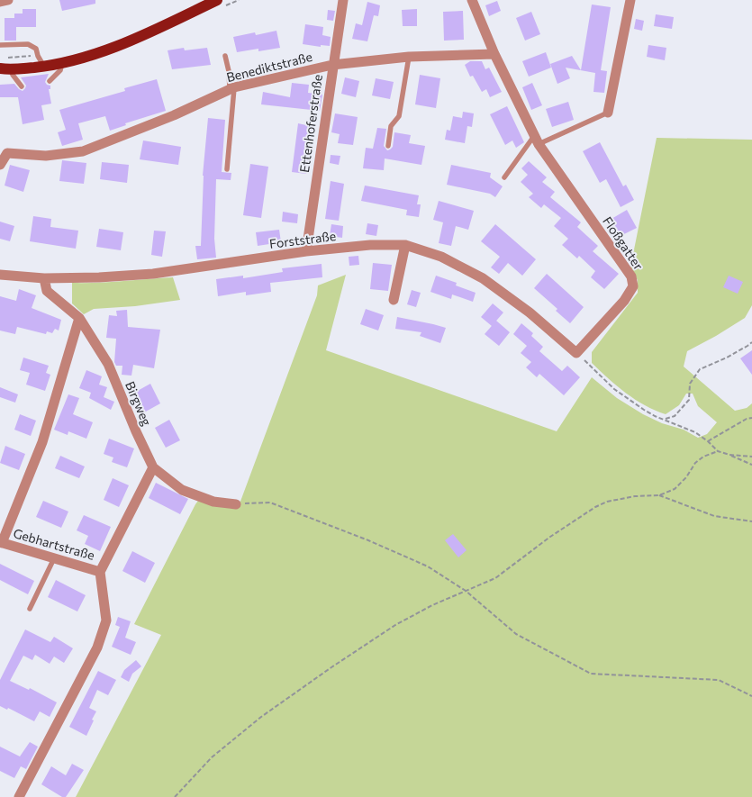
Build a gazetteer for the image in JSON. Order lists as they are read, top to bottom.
{
  "streets": {
    "street": [
      "Benediktstraße",
      "Ettenhoferstraße",
      "Forststraße",
      "Floßgatter",
      "Birgweg",
      "Gebhartstraße"
    ]
  },
  "crossings": [
    ["Benediktstraße", "Ettenhoferstraße"],
    ["Benediktstraße", "Floßgatter"],
    ["Ettenhoferstraße", "Forststraße"],
    ["Forststraße", "Floßgatter"],
    ["Forststraße", "Birgweg"]
  ]
}
